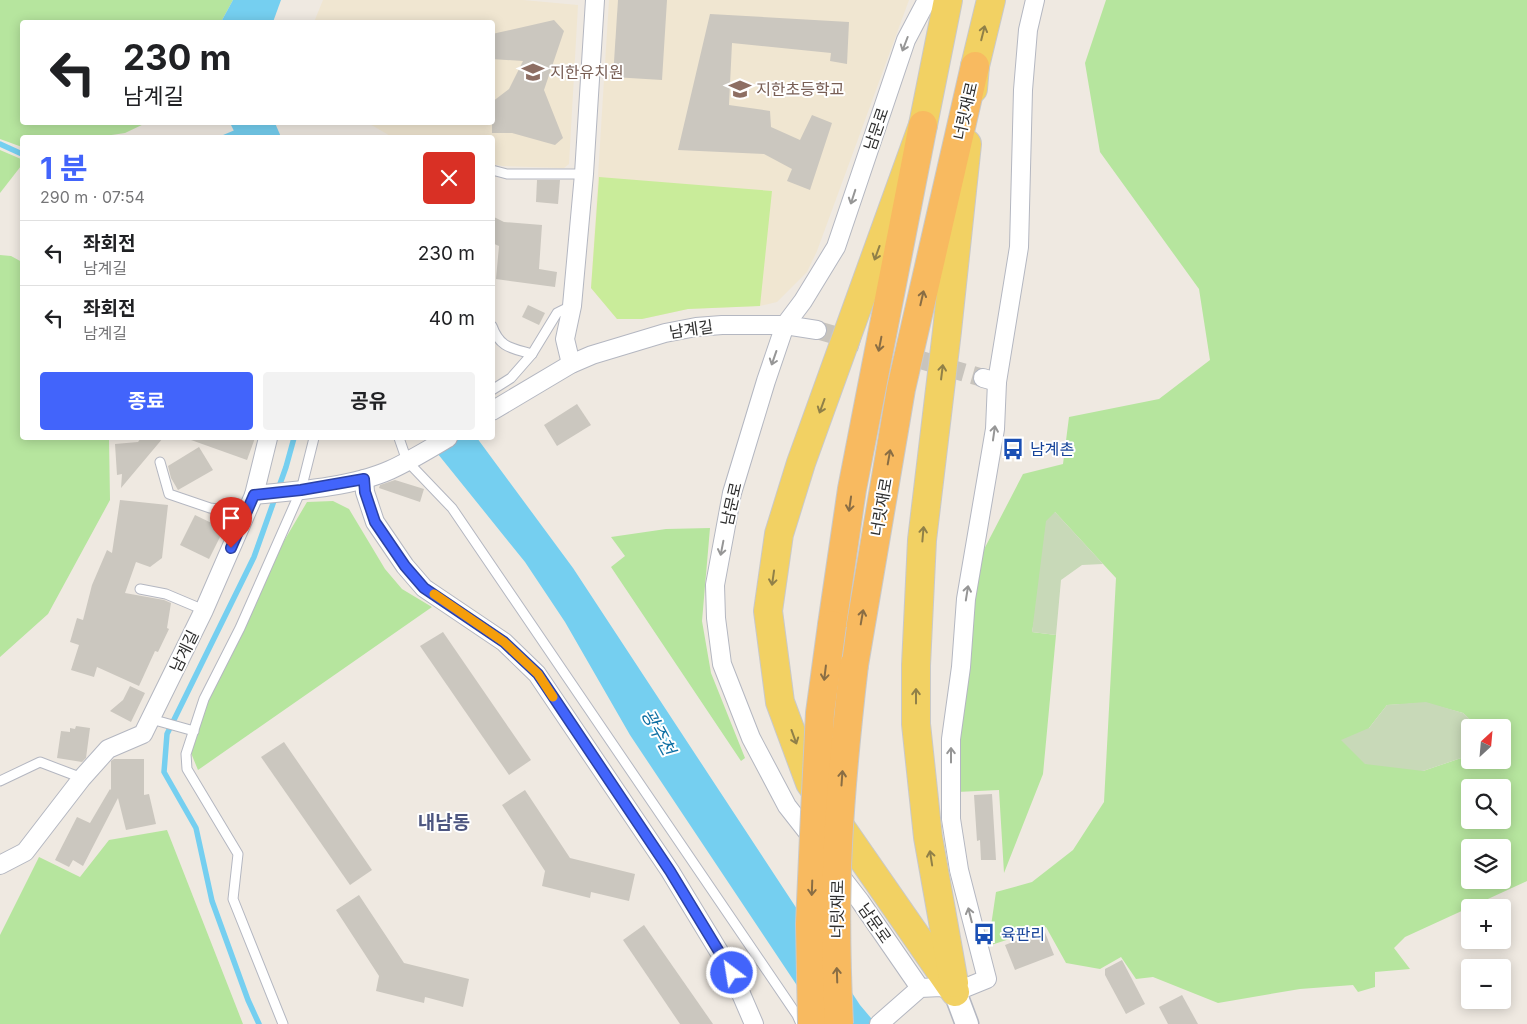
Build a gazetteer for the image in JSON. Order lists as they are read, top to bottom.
{
  "streets": {
    "highway": ["너릿재로"],
    "street": ["남문로", "남계길"]
  },
  "crossings": [
    ["남문로", "남계길"]
  ],
  "districts": ["내남동"],
  "water": ["광주천"],
  "places": {
    "school or university": ["지한유치원", "지한초등학교"],
    "bus stop": ["남계촌", "육판리"]
  },
  "north": "top right",
  "page": {
    "turn": ["230 m", "남계길"],
    "heading": ["1 분", "290 m · 07:54"],
    "list": [
      {
        "name": "좌회전",
        "note": "남계길",
        "value": "230 m"
      },
      {
        "name": "좌회전",
        "note": "남계길",
        "value": "40 m"
      }
    ],
    "buttons": ["종료", "공유"],
    "map_buttons": ["+", "−"]
  }
}
